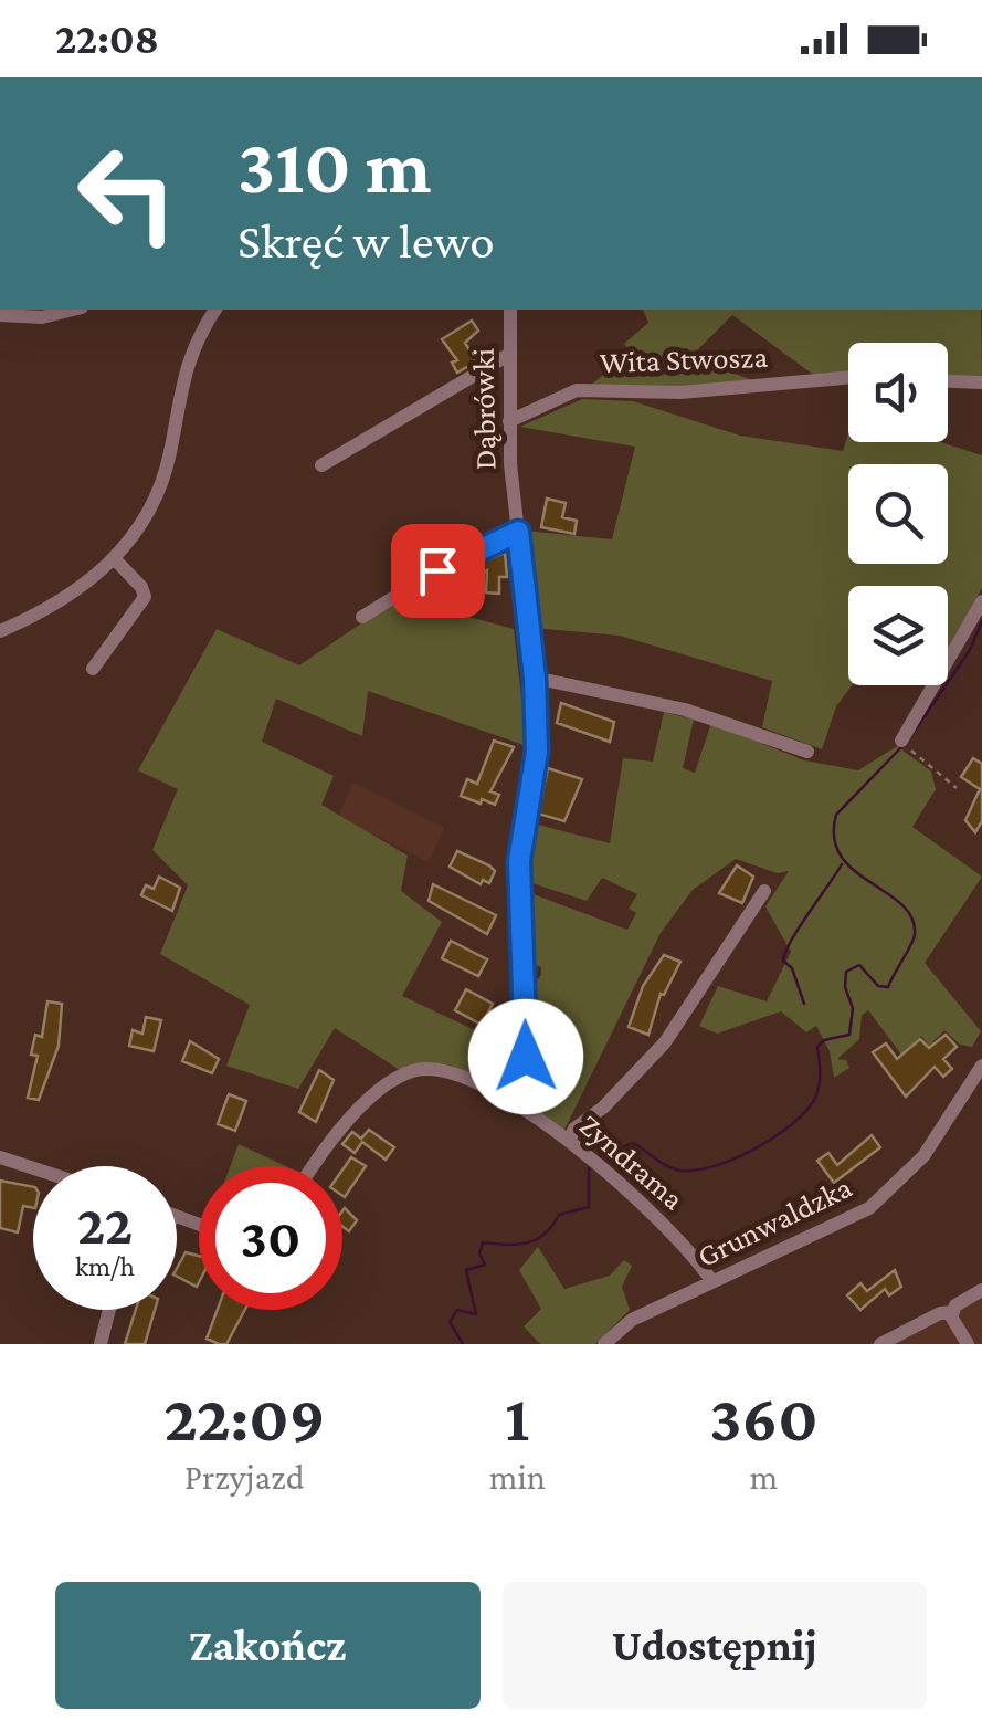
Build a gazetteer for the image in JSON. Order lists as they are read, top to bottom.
{
  "streets": {
    "street": [
      "Wita Stwosza",
      "Dąbrówki",
      "Zyndrama",
      "Grunwaldzka"
    ]
  },
  "crossings": [
    ["Wita Stwosza", "Dąbrówki"],
    ["Dąbrówki", "Zyndrama"],
    ["Zyndrama", "Grunwaldzka"]
  ],
  "page": {
    "status": "22:08",
    "turn": ["310 m", "Skręć w lewo"],
    "speed": "22 km/h",
    "limit": "30",
    "eta": [
      "22:09",
      "Przyjazd",
      "1",
      "min",
      "360",
      "m"
    ],
    "buttons": ["Zakończ", "Udostępnij"]
  }
}
